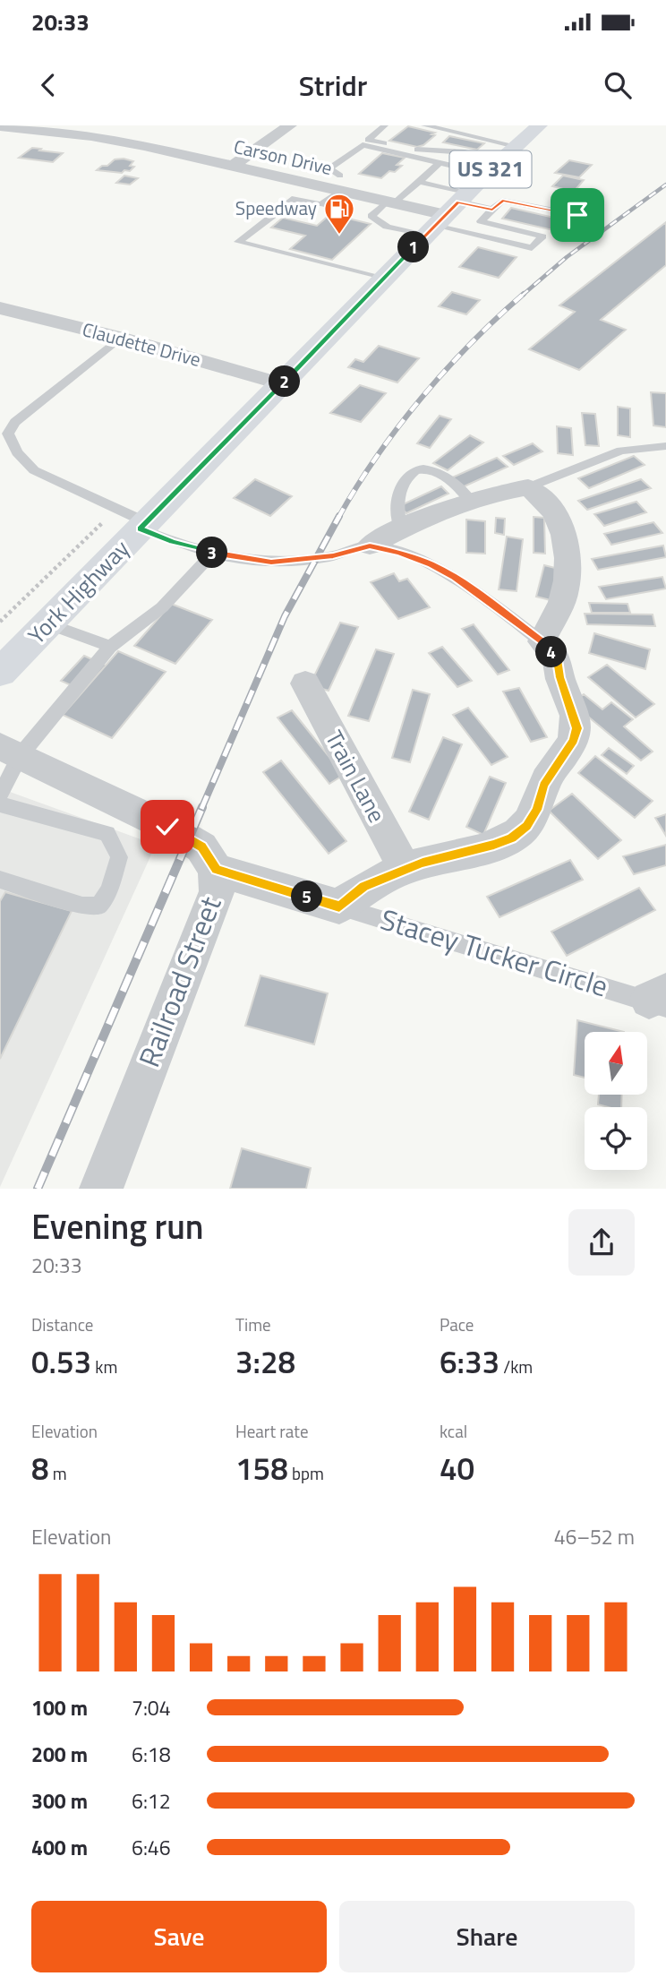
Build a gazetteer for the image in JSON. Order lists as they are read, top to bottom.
{
  "streets": {
    "main road": ["US 321", "York Highway"],
    "street": [
      "Carson Drive",
      "Claudette Drive",
      "Train Lane",
      "Railroad Street"
    ],
    "lane": ["Stacey Tucker Circle"]
  },
  "crossings": [
    ["Carson Drive", "US 321"],
    ["Carson Drive", "York Highway"],
    ["US 321", "York Highway"],
    ["Claudette Drive", "York Highway"]
  ],
  "places": {
    "fuel station": ["Speedway"]
  },
  "north": "top",
  "page": {
    "status": "20:33",
    "header": "Stridr",
    "pins": [
      "1",
      "2",
      "3",
      "4",
      "5"
    ],
    "heading": ["Evening run", "20:33"],
    "stats": [
      ["Distance", "0.53 km"],
      ["Time", "3:28"],
      ["Pace", "6:33 /km"],
      ["Elevation", "8 m"],
      ["Heart rate", "158 bpm"],
      ["kcal", "40"]
    ],
    "chart": ["Elevation", "46–52 m"],
    "list": [
      {
        "name": "100 m",
        "note": "7:04"
      },
      {
        "name": "200 m",
        "note": "6:18"
      },
      {
        "name": "300 m",
        "note": "6:12"
      },
      {
        "name": "400 m",
        "note": "6:46"
      }
    ],
    "buttons": ["Save", "Share"]
  }
}
